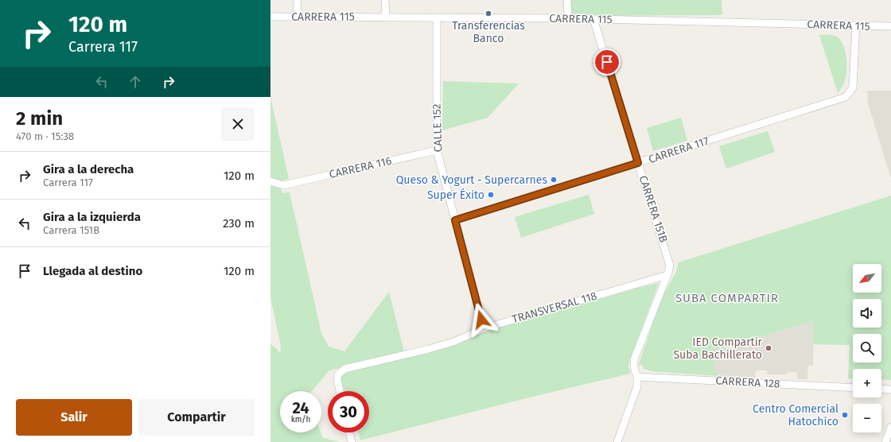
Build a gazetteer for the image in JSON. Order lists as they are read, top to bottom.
{
  "streets": {
    "street": [
      "CARRERA 115",
      "CALLE 152",
      "CARRERA 117",
      "CARRERA 116",
      "CARRERA 151B",
      "TRANSVERSAL 118",
      "CARRERA 128"
    ]
  },
  "crossings": [
    ["CARRERA 115", "CALLE 152"],
    ["CARRERA 115", "CARRERA 117"],
    ["CARRERA 115", "CARRERA 151B"],
    ["CALLE 152", "CARRERA 117"],
    ["CALLE 152", "CARRERA 116"],
    ["CALLE 152", "TRANSVERSAL 118"],
    ["CARRERA 117", "CARRERA 151B"],
    ["CARRERA 151B", "TRANSVERSAL 118"]
  ],
  "districts": ["SUBA COMPARTIR"],
  "places": [
    "Transferencias Banco",
    "Queso & Yogurt - Supercarnes",
    "Super Éxito",
    "IED Compartir Suba Bachillerato",
    "Centro Comercial Hatochico"
  ],
  "north": "bottom left",
  "page": {
    "turn": ["120 m", "Carrera 117"],
    "heading": ["2 min", "470 m · 15:38"],
    "list": [
      {
        "name": "Gira a la derecha",
        "note": "Carrera 117",
        "value": "120 m"
      },
      {
        "name": "Gira a la izquierda",
        "note": "Carrera 151B",
        "value": "230 m"
      },
      {
        "name": "Llegada al destino",
        "value": "120 m"
      }
    ],
    "map_buttons": ["+", "−"],
    "speed": "24 km/h",
    "limit": "30",
    "buttons": ["Salir", "Compartir"]
  }
}
